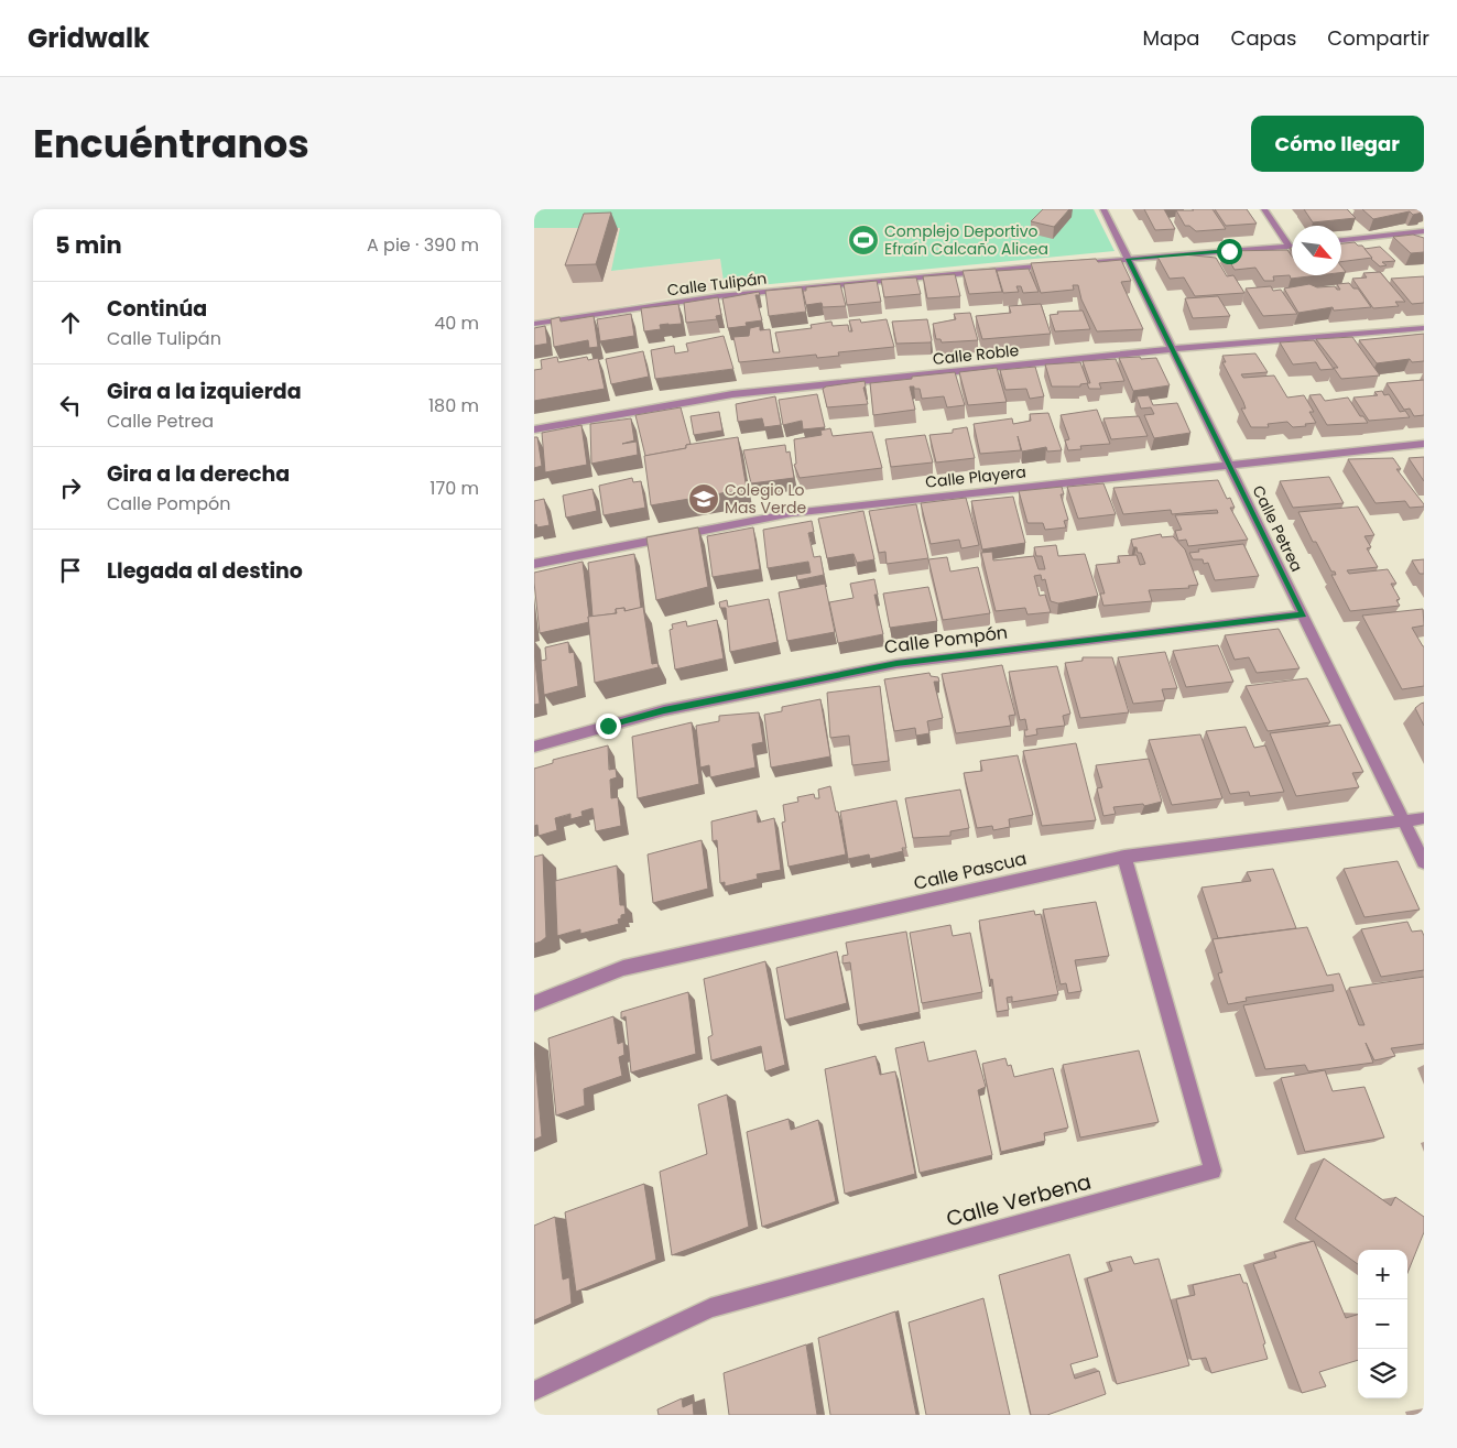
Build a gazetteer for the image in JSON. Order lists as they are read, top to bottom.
{
  "streets": {
    "street": [
      "Calle Tulipán",
      "Calle Roble",
      "Calle Playera",
      "Calle Petrea",
      "Calle Pompón",
      "Calle Pascua",
      "Calle Verbena"
    ]
  },
  "crossings": [
    ["Calle Roble", "Calle Petrea"],
    ["Calle Playera", "Calle Petrea"],
    ["Calle Petrea", "Calle Pompón"],
    ["Calle Petrea", "Calle Pascua"],
    ["Calle Pascua", "Calle Verbena"]
  ],
  "places": {
    "sports": ["Complejo Deportivo Efraín Calcaño Alicea"],
    "school or university": ["Colegio Lo Mas Verde"]
  },
  "north": "bottom right",
  "page": {
    "header": "Gridwalk",
    "nav": ["Mapa", "Capas", "Compartir"],
    "title": "Encuéntranos",
    "buttons": "Cómo llegar",
    "heading": ["5 min", "A pie · 390 m"],
    "list": [
      ["Continúa", "Calle Tulipán", "40 m"],
      ["Gira a la izquierda", "Calle Petrea", "180 m"],
      ["Gira a la derecha", "Calle Pompón", "170 m"],
      "Llegada al destino"
    ],
    "map_buttons": ["+", "−"]
  }
}
